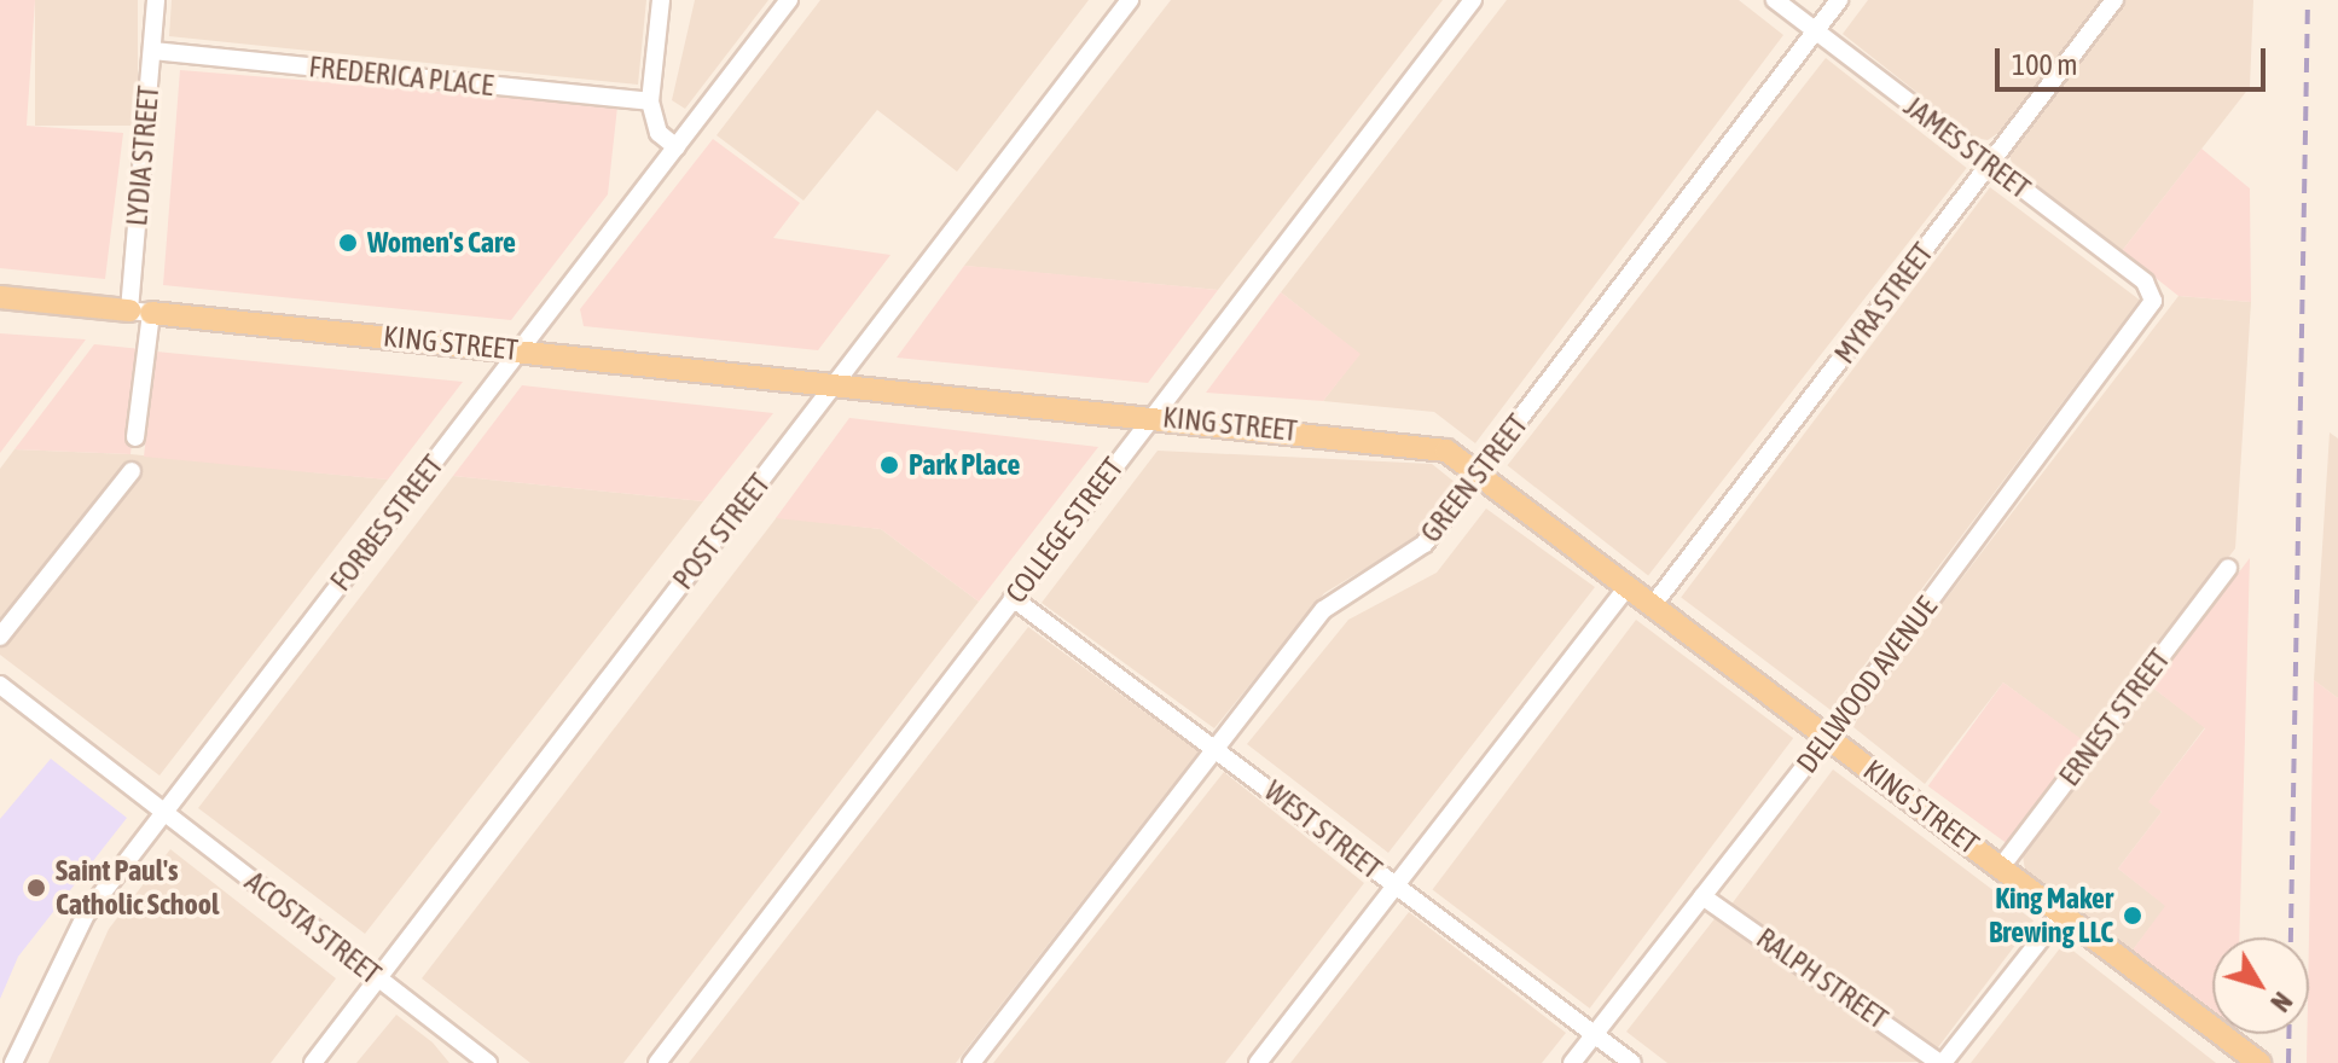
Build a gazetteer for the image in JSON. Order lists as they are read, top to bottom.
{
  "streets": {
    "main road": ["KING STREET"],
    "street": [
      "FREDERICA PLACE",
      "JAMES STREET",
      "LYDIA STREET",
      "MYRA STREET",
      "GREEN STREET",
      "FORBES STREET",
      "COLLEGE STREET",
      "POST STREET",
      "DELLWOOD AVENUE",
      "ERNEST STREET",
      "WEST STREET",
      "ACOSTA STREET",
      "RALPH STREET"
    ]
  },
  "crossings": [
    ["FREDERICA PLACE", "LYDIA STREET"],
    ["JAMES STREET", "MYRA STREET"],
    ["JAMES STREET", "GREEN STREET"],
    ["JAMES STREET", "DELLWOOD AVENUE"],
    ["LYDIA STREET", "KING STREET"],
    ["MYRA STREET", "KING STREET"],
    ["KING STREET", "GREEN STREET"],
    ["KING STREET", "FORBES STREET"],
    ["KING STREET", "COLLEGE STREET"],
    ["KING STREET", "POST STREET"],
    ["KING STREET", "DELLWOOD AVENUE"],
    ["KING STREET", "ERNEST STREET"],
    ["GREEN STREET", "WEST STREET"],
    ["FORBES STREET", "ACOSTA STREET"],
    ["COLLEGE STREET", "WEST STREET"],
    ["POST STREET", "ACOSTA STREET"],
    ["DELLWOOD AVENUE", "WEST STREET"],
    ["DELLWOOD AVENUE", "RALPH STREET"]
  ],
  "places": [
    "Women's Care",
    "Park Place",
    "Saint Paul's Catholic School",
    "King Maker Brewing LLC"
  ],
  "scale_bar": "100 m",
  "north": "bottom right"
}
